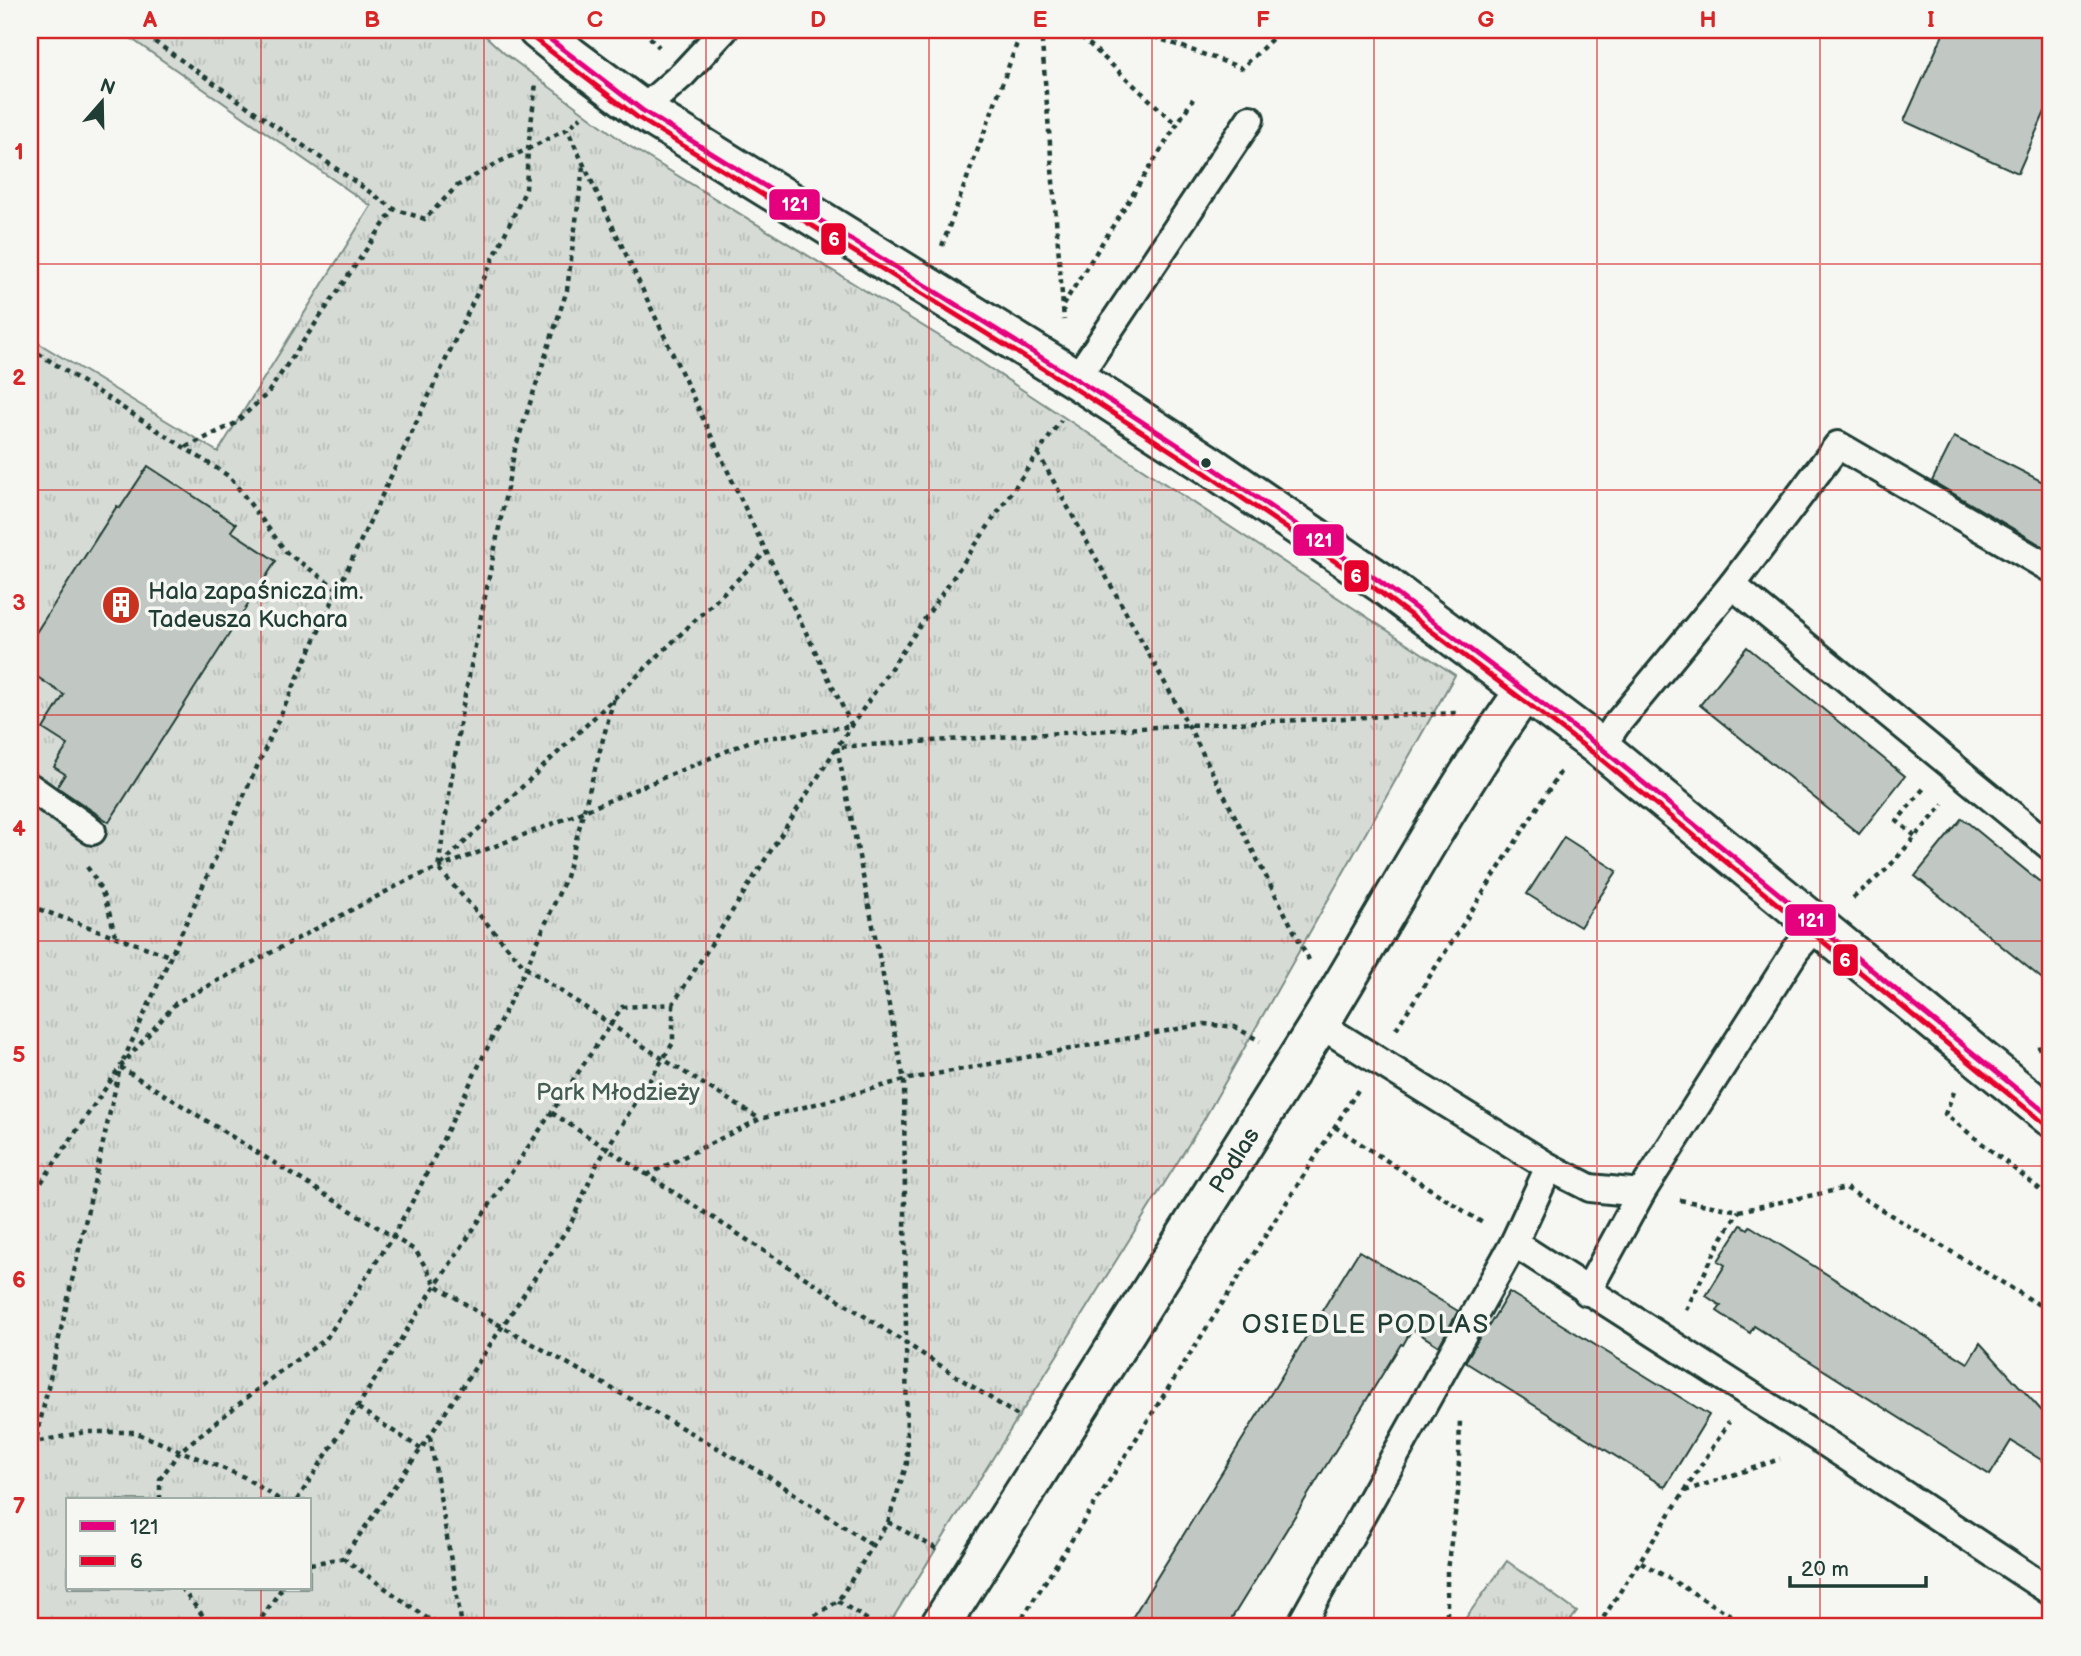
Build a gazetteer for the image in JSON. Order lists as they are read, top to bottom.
{
  "streets": {
    "street": ["Podlas"]
  },
  "districts": ["OSIEDLE PODLAS"],
  "parks": ["Park Młodzieży"],
  "places": {
    "building": ["Hala zapaśnicza im. Tadeusza Kuchara"]
  },
  "lines": ["transit line 121", "transit line 6"],
  "legend": ["121", "6"],
  "scale_bar": "20 m",
  "north": "top",
  "grid": {
    "columns": [
      "A",
      "B",
      "C",
      "D",
      "E",
      "F",
      "G",
      "H",
      "I"
    ],
    "rows": [
      "1",
      "2",
      "3",
      "4",
      "5",
      "6",
      "7"
    ]
  }
}
